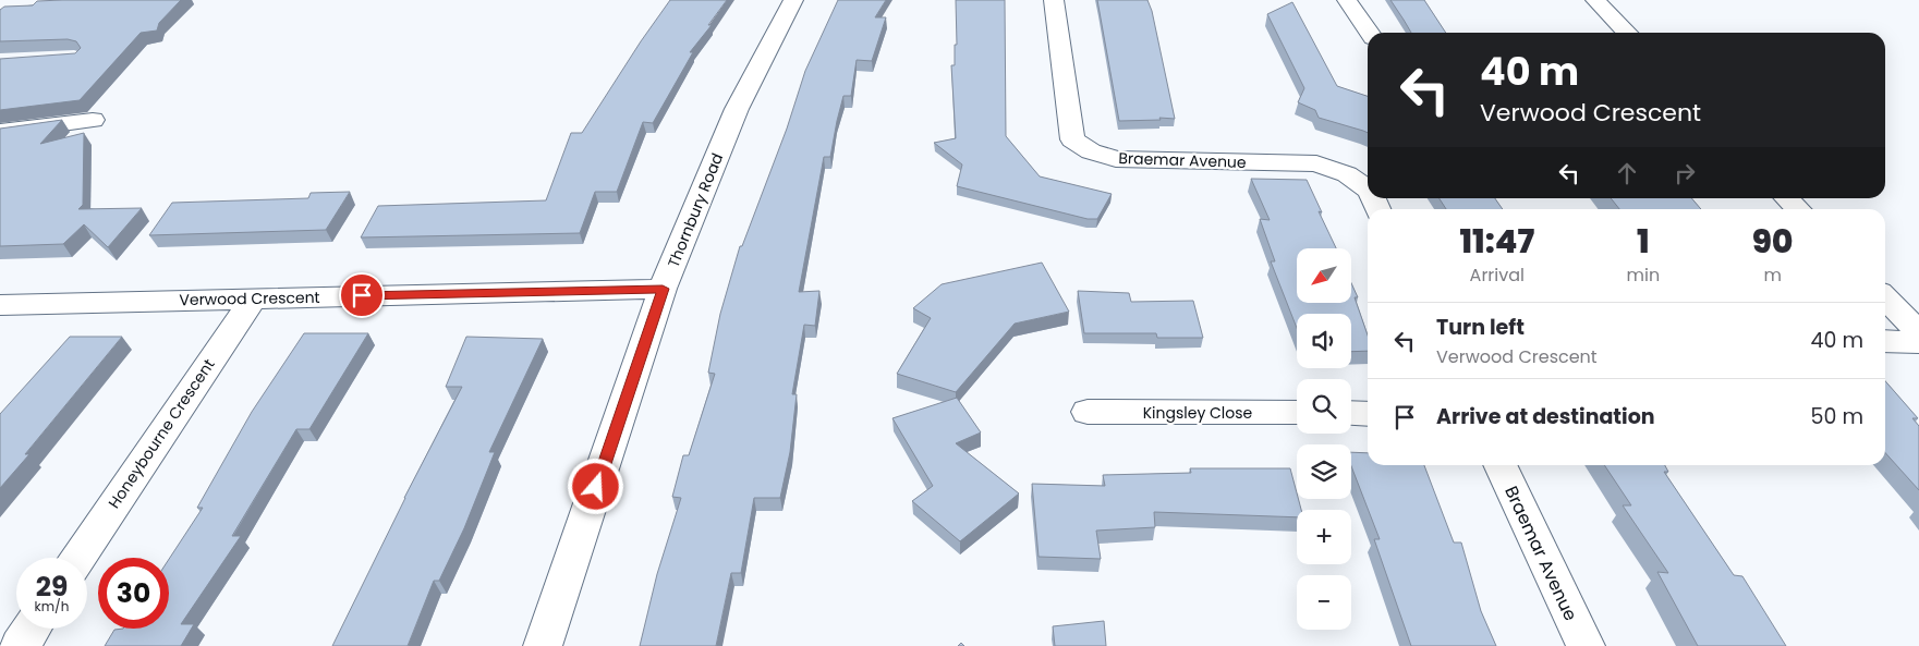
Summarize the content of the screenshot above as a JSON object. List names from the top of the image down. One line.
{"streets":{"street":["Braemar Avenue","Thornbury Road","Verwood Crescent","Kingsley Close","Honeybourne Crescent"]},"crossings":[["Thornbury Road","Verwood Crescent"],["Verwood Crescent","Honeybourne Crescent"]],"north":"bottom left","page":{"turn":["40 m","Verwood Crescent"],"eta":["11:47","Arrival","1","min","90","m"],"map_buttons":["+","−"],"list":[{"name":"Turn left","note":"Verwood Crescent","value":"40 m"},{"name":"Arrive at destination","value":"50 m"}],"speed":"29 km/h","limit":"30"}}
